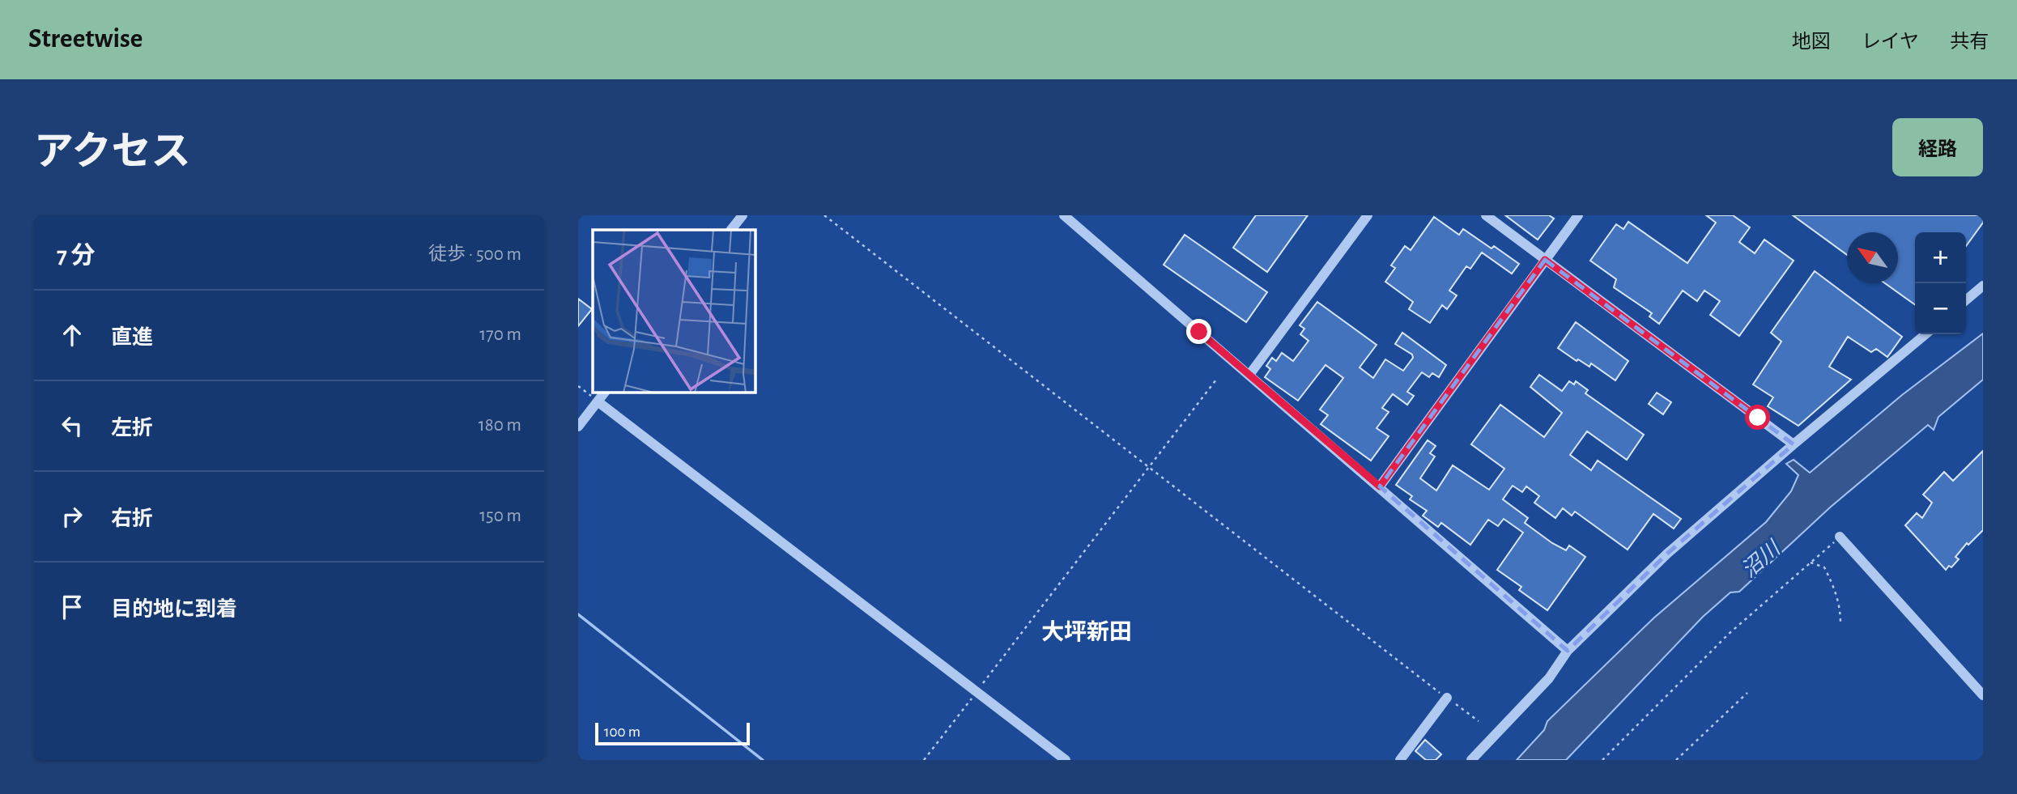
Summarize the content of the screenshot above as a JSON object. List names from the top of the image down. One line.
{"districts":["大坪新田"],"water":["沼川"],"scale_bar":"100 m","north":"top left","page":{"header":"Streetwise","nav":["地図","レイヤ","共有"],"title":"アクセス","buttons":"経路","heading":["7 分","徒歩 · 500 m"],"map_buttons":["+","−"],"list":[["直進","170 m"],["左折","180 m"],["右折","150 m"],"目的地に到着"],"scale":"100 m"}}
